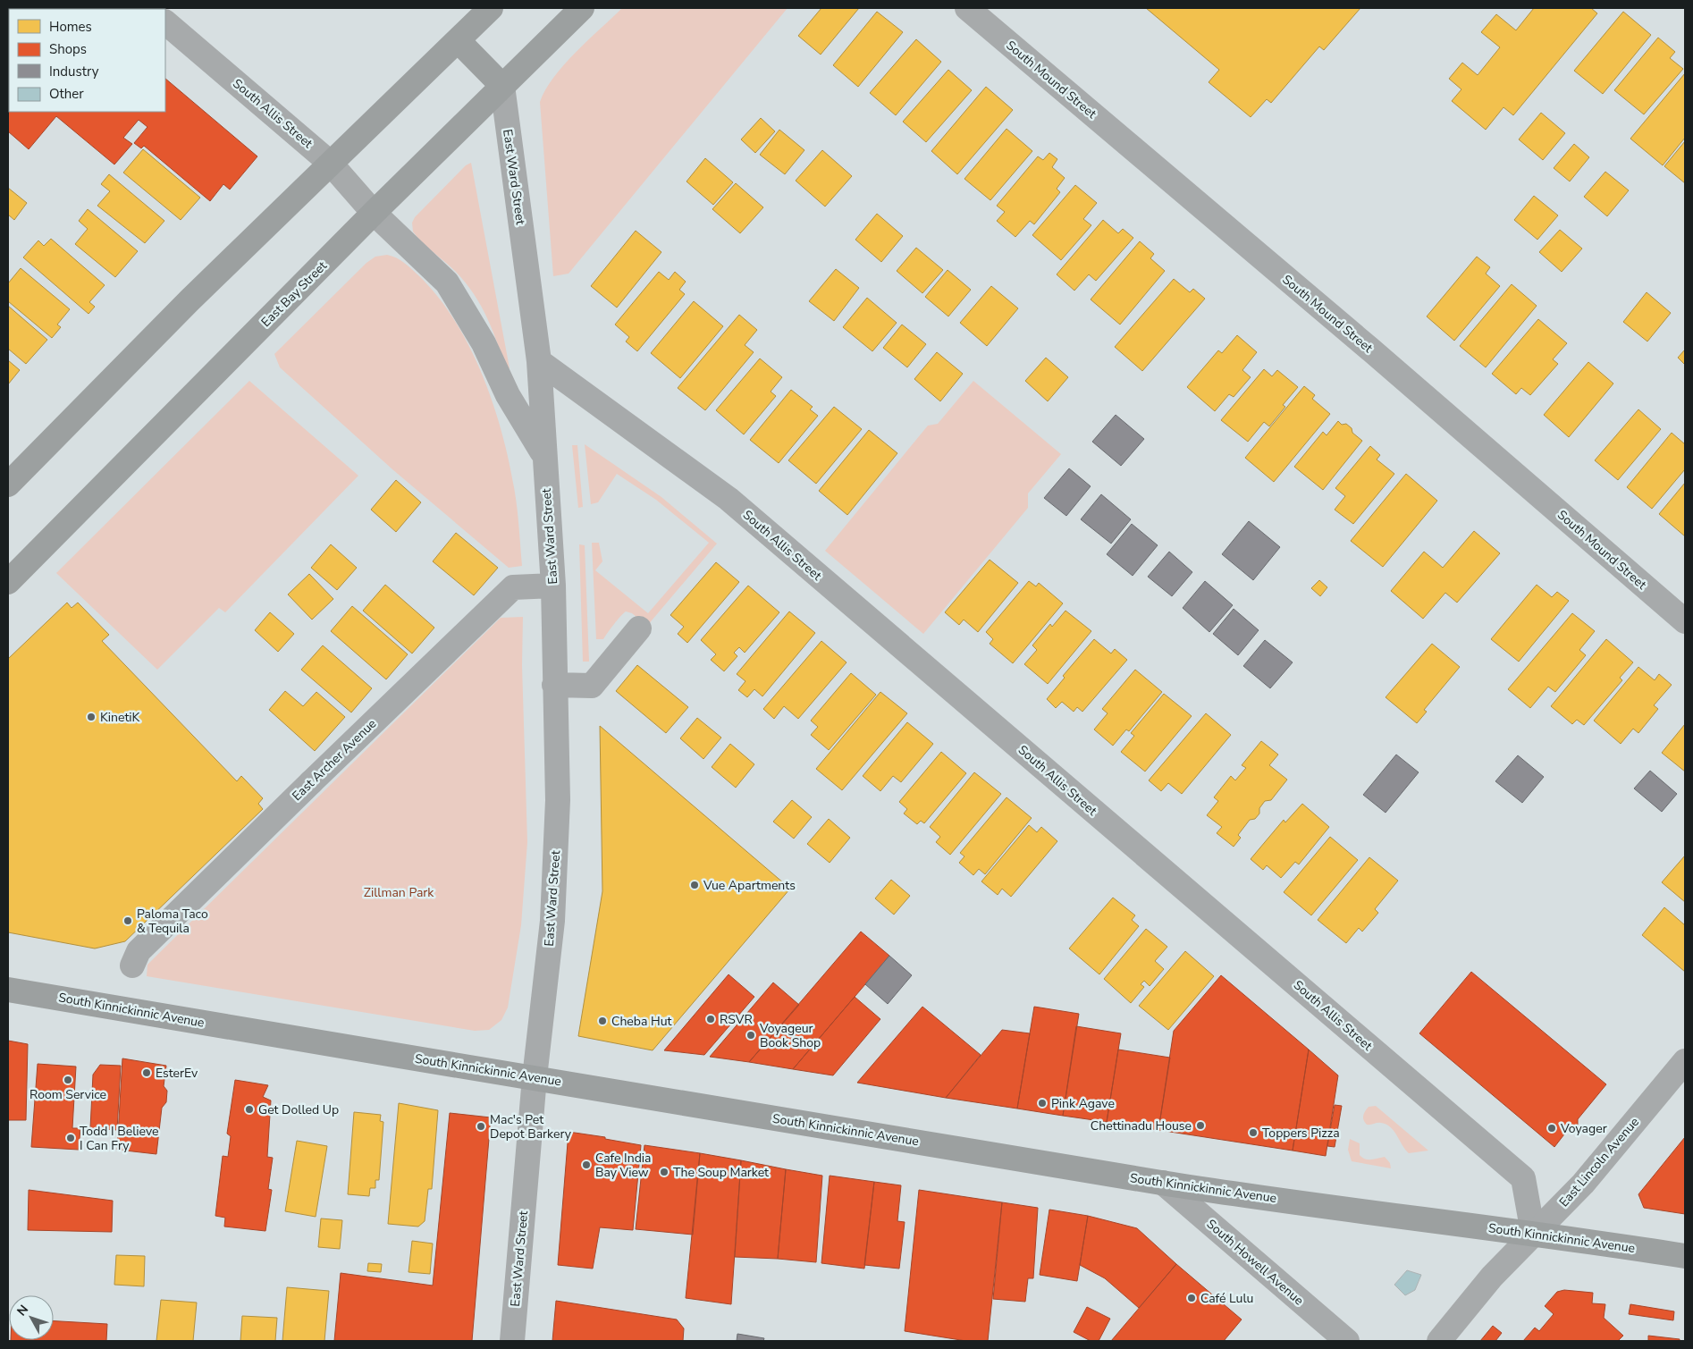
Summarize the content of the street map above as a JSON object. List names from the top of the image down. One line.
{"streets":{"main road":["East Bay Street","South Kinnickinnic Avenue"],"street":["South Mound Street","South Allis Street","East Ward Street","East Archer Avenue","East Lincoln Avenue","South Howell Avenue"]},"crossings":[["South Allis Street","East Ward Street"],["South Allis Street","East Bay Street"],["South Allis Street","South Kinnickinnic Avenue"],["South Allis Street","East Lincoln Avenue"],["East Ward Street","East Bay Street"],["East Ward Street","East Archer Avenue"],["East Ward Street","South Kinnickinnic Avenue"],["South Kinnickinnic Avenue","East Lincoln Avenue"],["South Kinnickinnic Avenue","South Howell Avenue"]],"parks":["Zillman Park"],"places":["KinetiK","Vue Apartments","Paloma Taco & Tequila","RSVR","Cheba Hut","Voyageur Book Shop","EsterEv","Room Service","Pink Agave","Get Dolled Up","Chettinadu House","Mac's Pet Depot Barkery","Voyager","Toppers Pizza","Todd I Believe I Can Fry","Cafe India Bay View","The Soup Market","Café Lulu"],"legend":["Homes","Shops","Industry","Other"],"north":"top left"}
